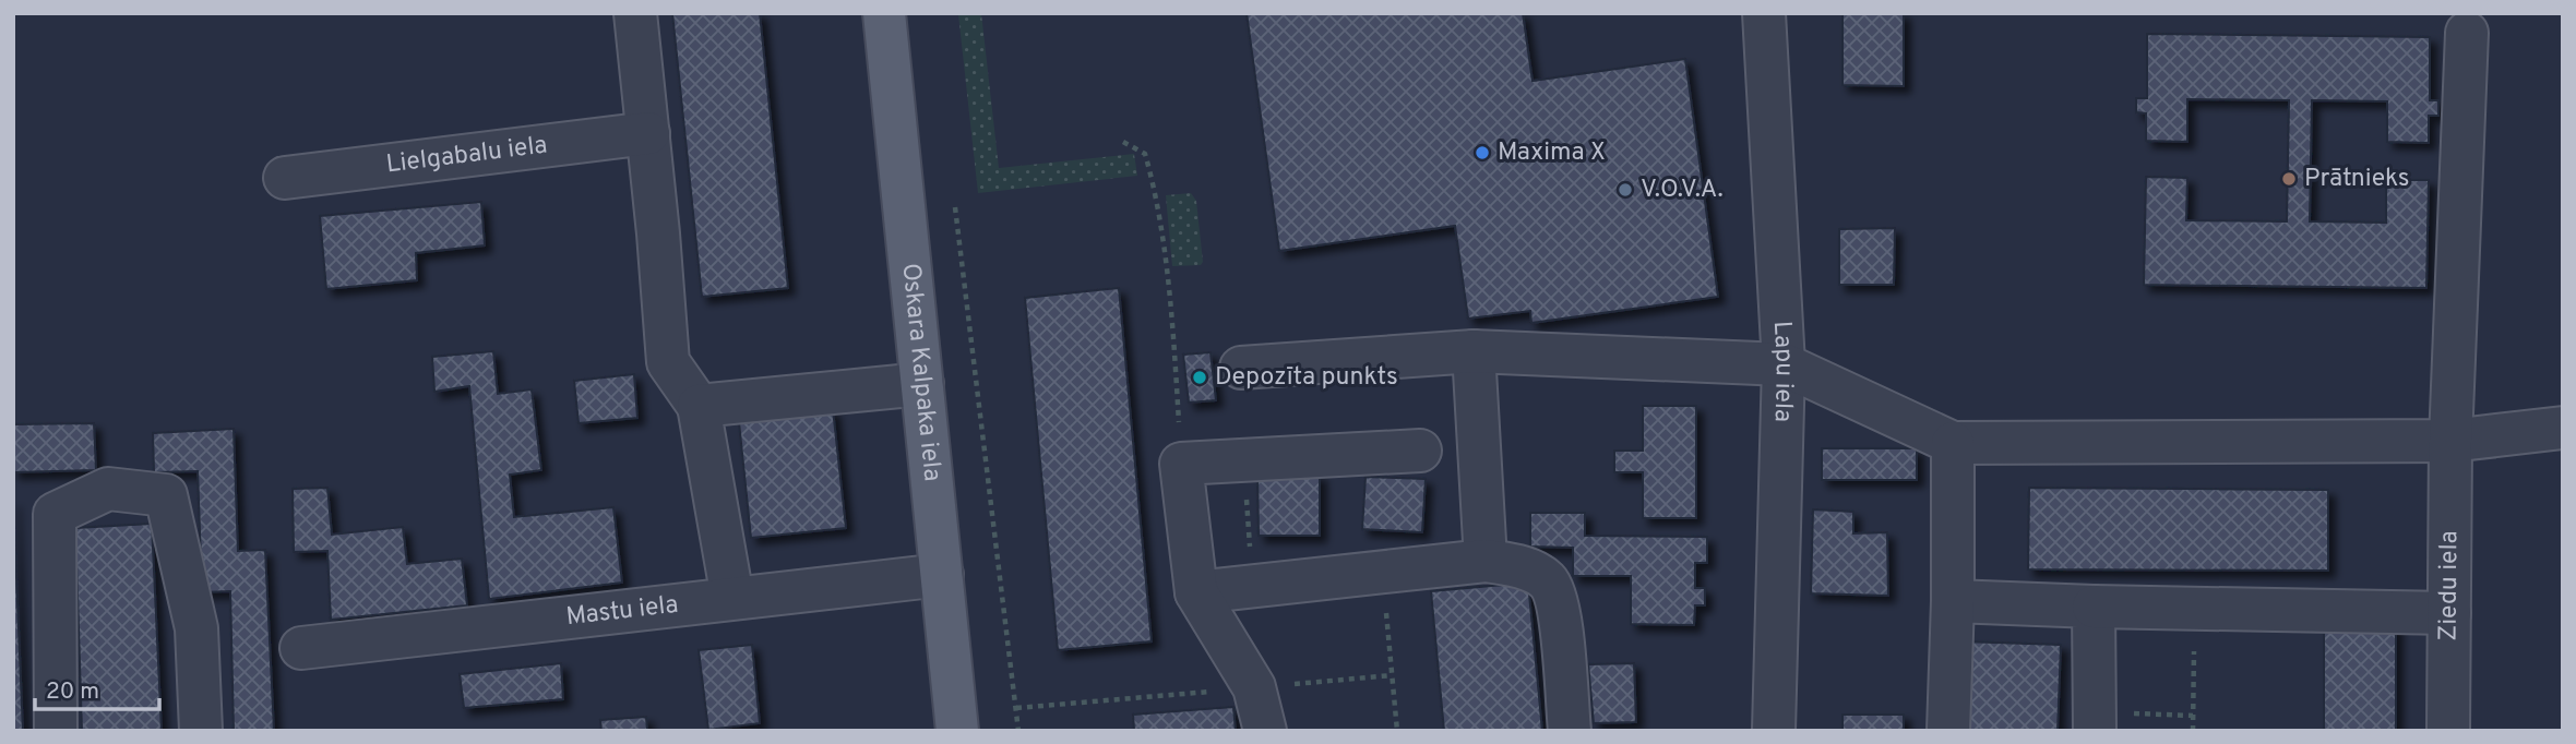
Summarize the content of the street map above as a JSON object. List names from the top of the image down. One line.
{"streets":{"main road":["Oskara Kalpaka iela"],"street":["Lielgabalu iela","Lapu iela","Ziedu iela","Mastu iela"]},"crossings":[["Oskara Kalpaka iela","Mastu iela"]],"places":["Maxima X","Prātnieks","V.O.V.A.","Depozīta punkts"],"scale_bar":"20 m"}
